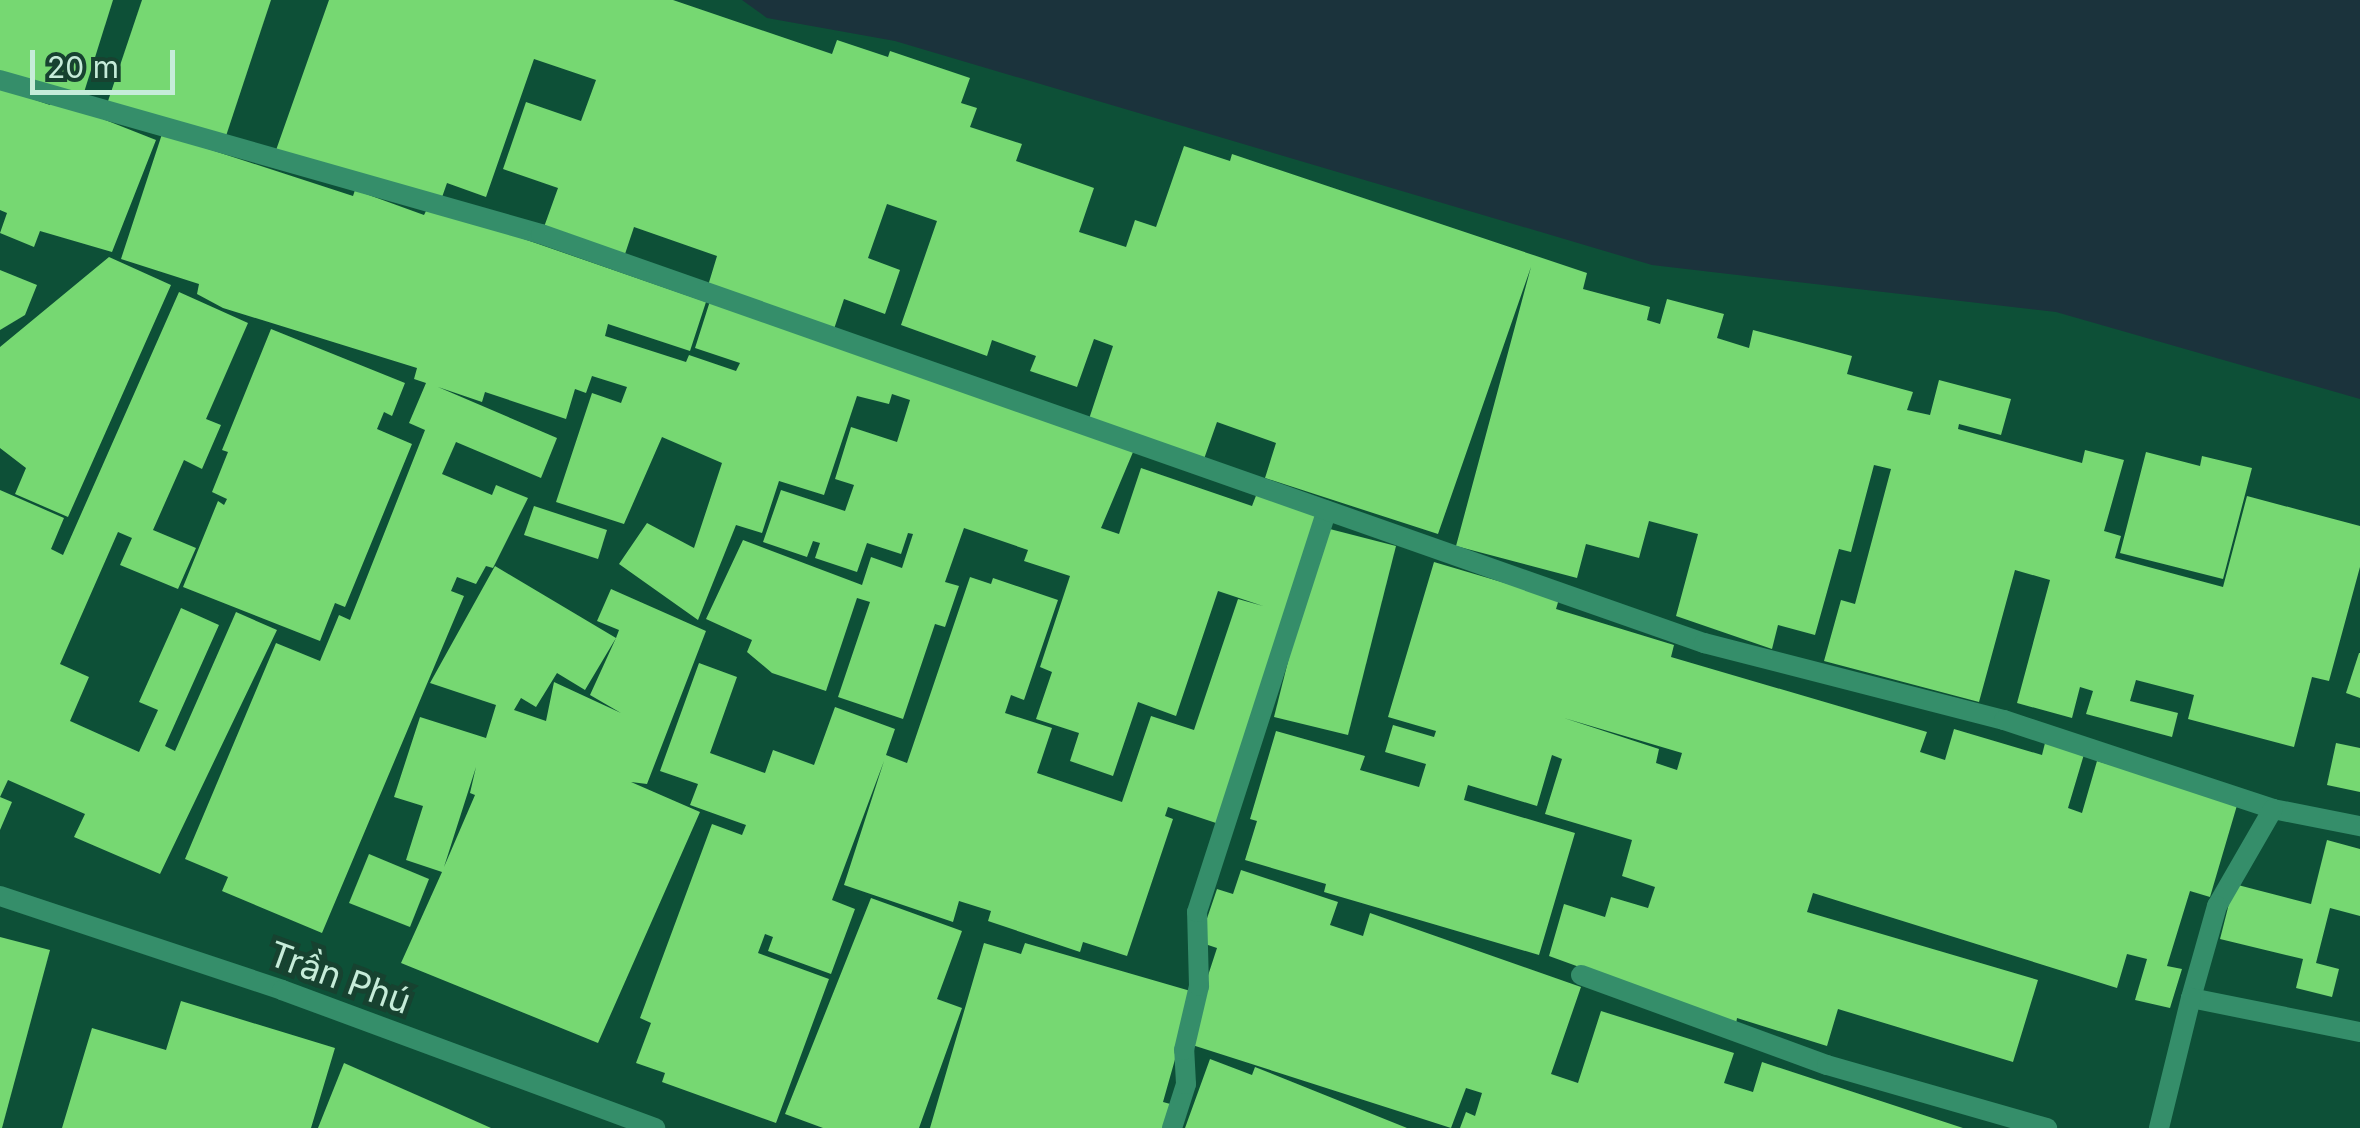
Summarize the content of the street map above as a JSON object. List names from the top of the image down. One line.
{"streets":{"street":["Trần Phú"]},"scale_bar":"20 m"}
